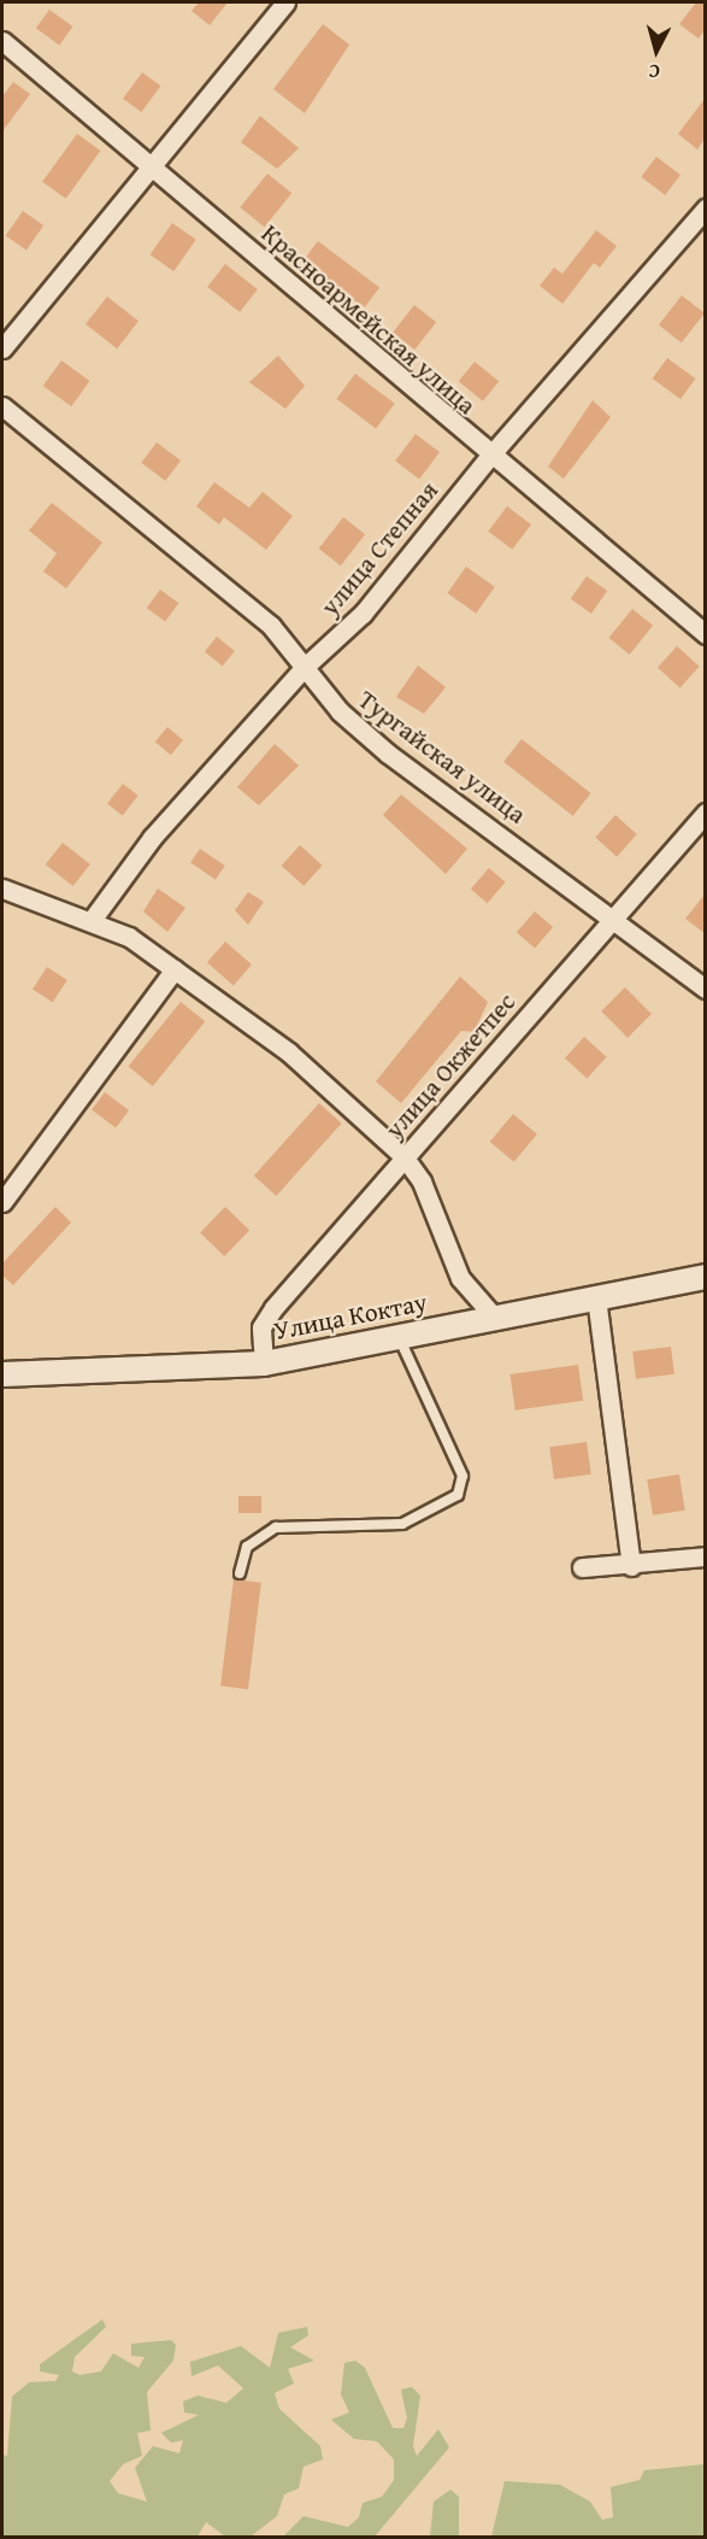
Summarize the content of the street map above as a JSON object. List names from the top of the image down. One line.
{"streets":{"street":["Красноармейская улица","улица Степная","Тургайская улица","улица Окжетпес","Улица Коктау"]},"crossings":[["Красноармейская улица","улица Степная"],["улица Степная","Тургайская улица"],["Тургайская улица","улица Окжетпес"],["улица Окжетпес","Улица Коктау"]],"north":"bottom"}
